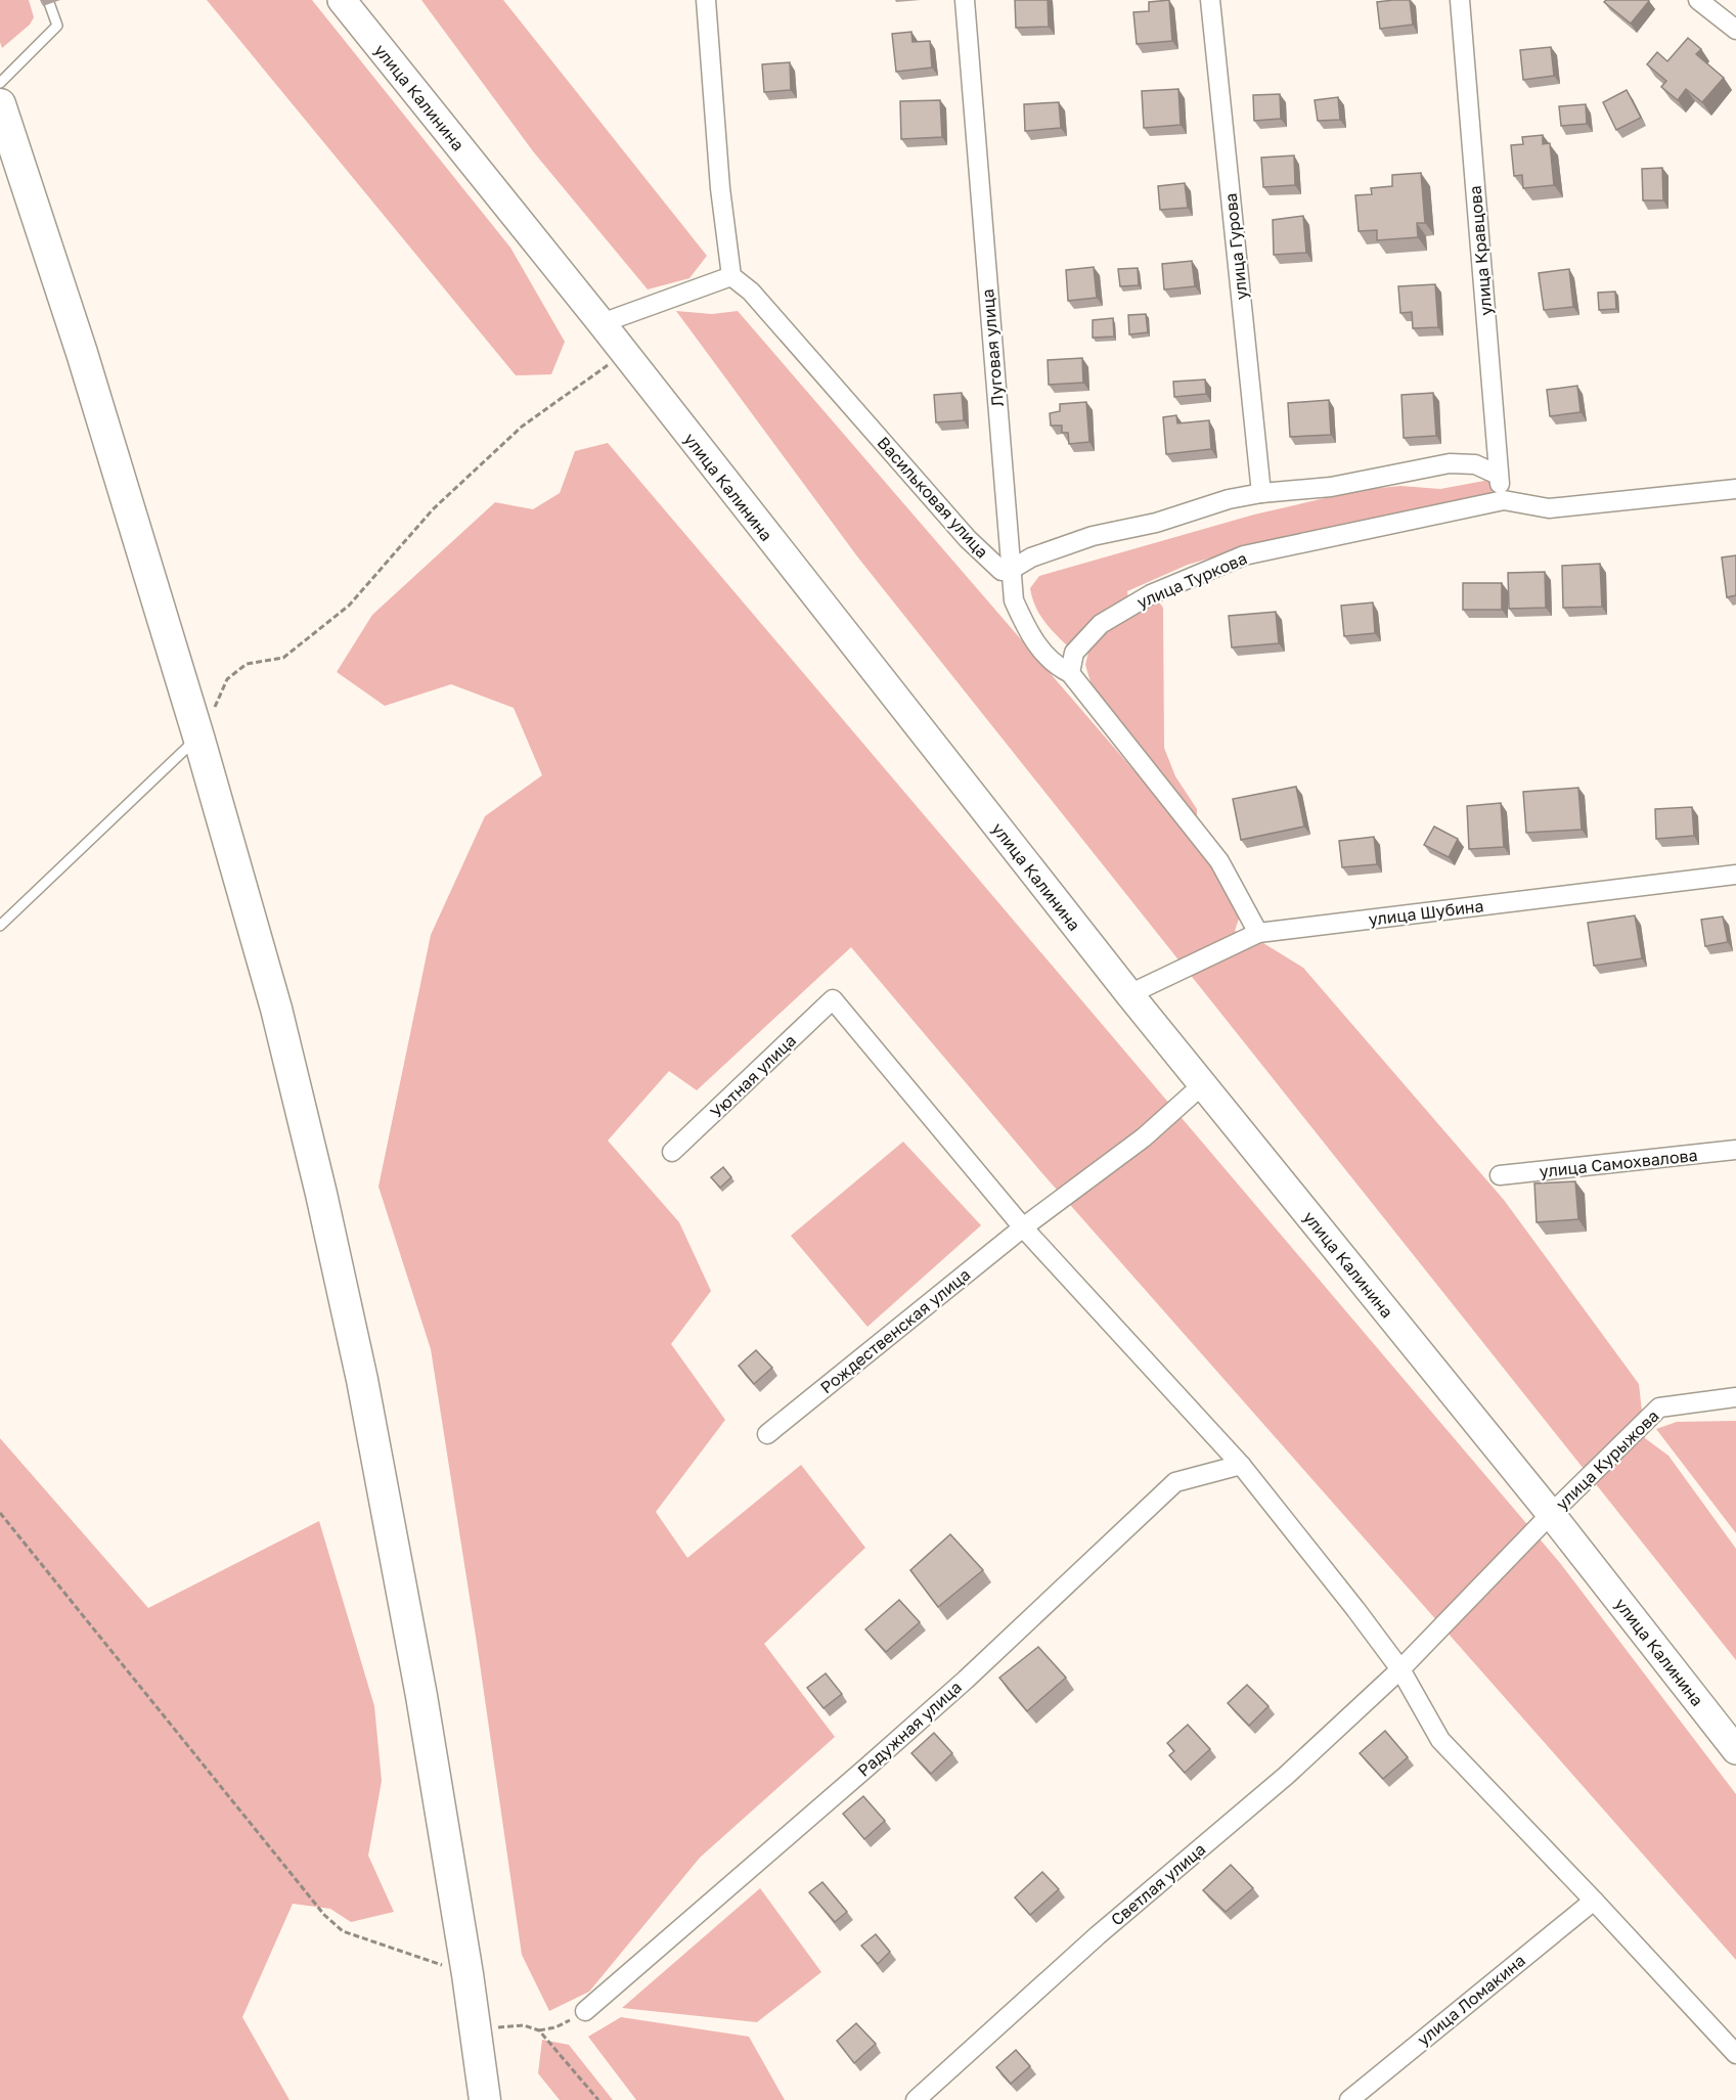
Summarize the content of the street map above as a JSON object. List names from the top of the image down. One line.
{"streets":{"main road":["улица Калинина"],"street":["улица Гурова","улица Кравцова","Луговая улица","Васильковая улица","улица Туркова","улица Шубина","Уютная улица","улица Самохвалова","Рождественская улица","улица Курыжова","Радужная улица","Светлая улица","улица Ломакина"]},"crossings":[["улица Калинина","улица Шубина"],["улица Калинина","Рождественская улица"],["улица Калинина","улица Курыжова"],["улица Кравцова","улица Туркова"],["Луговая улица","Васильковая улица"],["Луговая улица","улица Туркова"],["Уютная улица","Рождественская улица"],["улица Курыжова","Светлая улица"]]}
